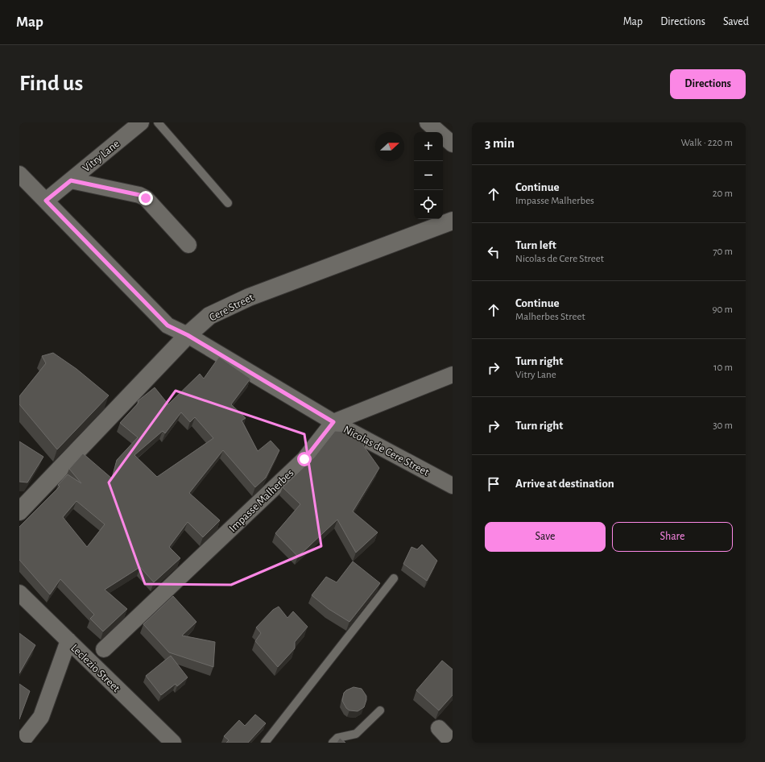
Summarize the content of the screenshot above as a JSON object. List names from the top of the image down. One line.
{"streets":{"street":["Vitry Lane","Cere Street","Nicolas de Cere Street","Impasse Malherbes","Leclezio Street"]},"crossings":[["Vitry Lane","Nicolas de Cere Street"],["Cere Street","Nicolas de Cere Street"],["Nicolas de Cere Street","Impasse Malherbes"]],"north":"right","page":{"header":"Map","nav":["Map","Directions","Saved"],"buttons":["Directions",["Save","Share"]],"title":"Find us","heading":["3 min","Walk · 220 m"],"map_buttons":["+","−"],"list":[["Continue","Impasse Malherbes","20 m"],["Turn left","Nicolas de Cere Street","70 m"],["Continue","Malherbes Street","90 m"],["Turn right","Vitry Lane","10 m"],["Turn right","30 m"],"Arrive at destination"]}}
